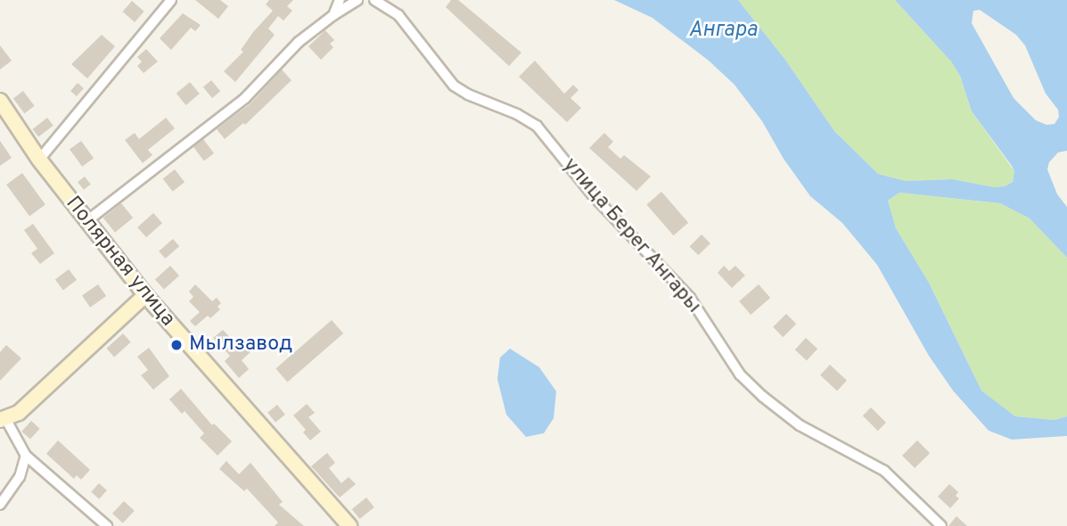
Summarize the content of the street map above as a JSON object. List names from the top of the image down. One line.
{"streets":{"main road":["Полярная улица"],"street":["улица Берег Ангары"]},"water":["Ангара"],"places":["Мылзавод"]}
